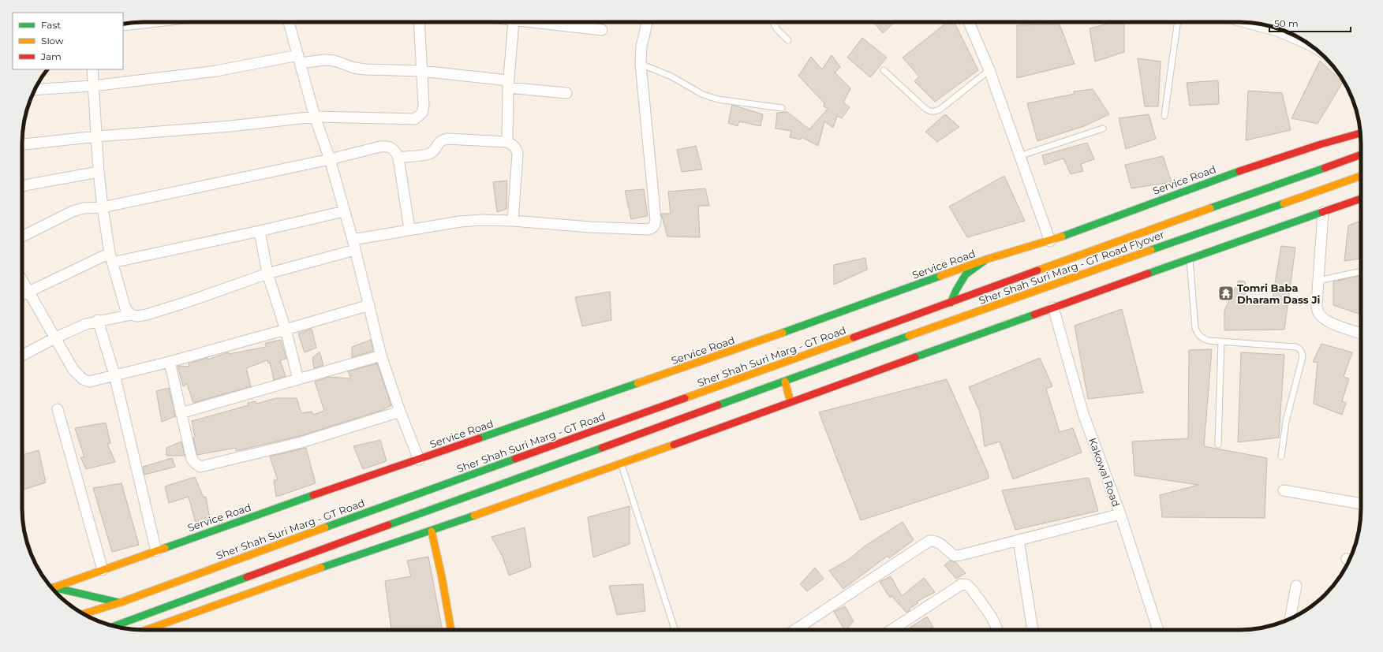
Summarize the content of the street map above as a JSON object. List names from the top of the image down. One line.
{"streets":{"main road":["Service Road","Sher Shah Suri Marg - GT Road Flyover","Sher Shah Suri Marg - GT Road"],"street":["Kakowal Road"]},"crossings":[["Sher Shah Suri Marg - GT Road Flyover","Sher Shah Suri Marg - GT Road"]],"places":{"temple":["Tomri Baba Dharam Dass Ji"]},"legend":["Fast","Slow","Jam"],"scale_bar":"50 m"}
